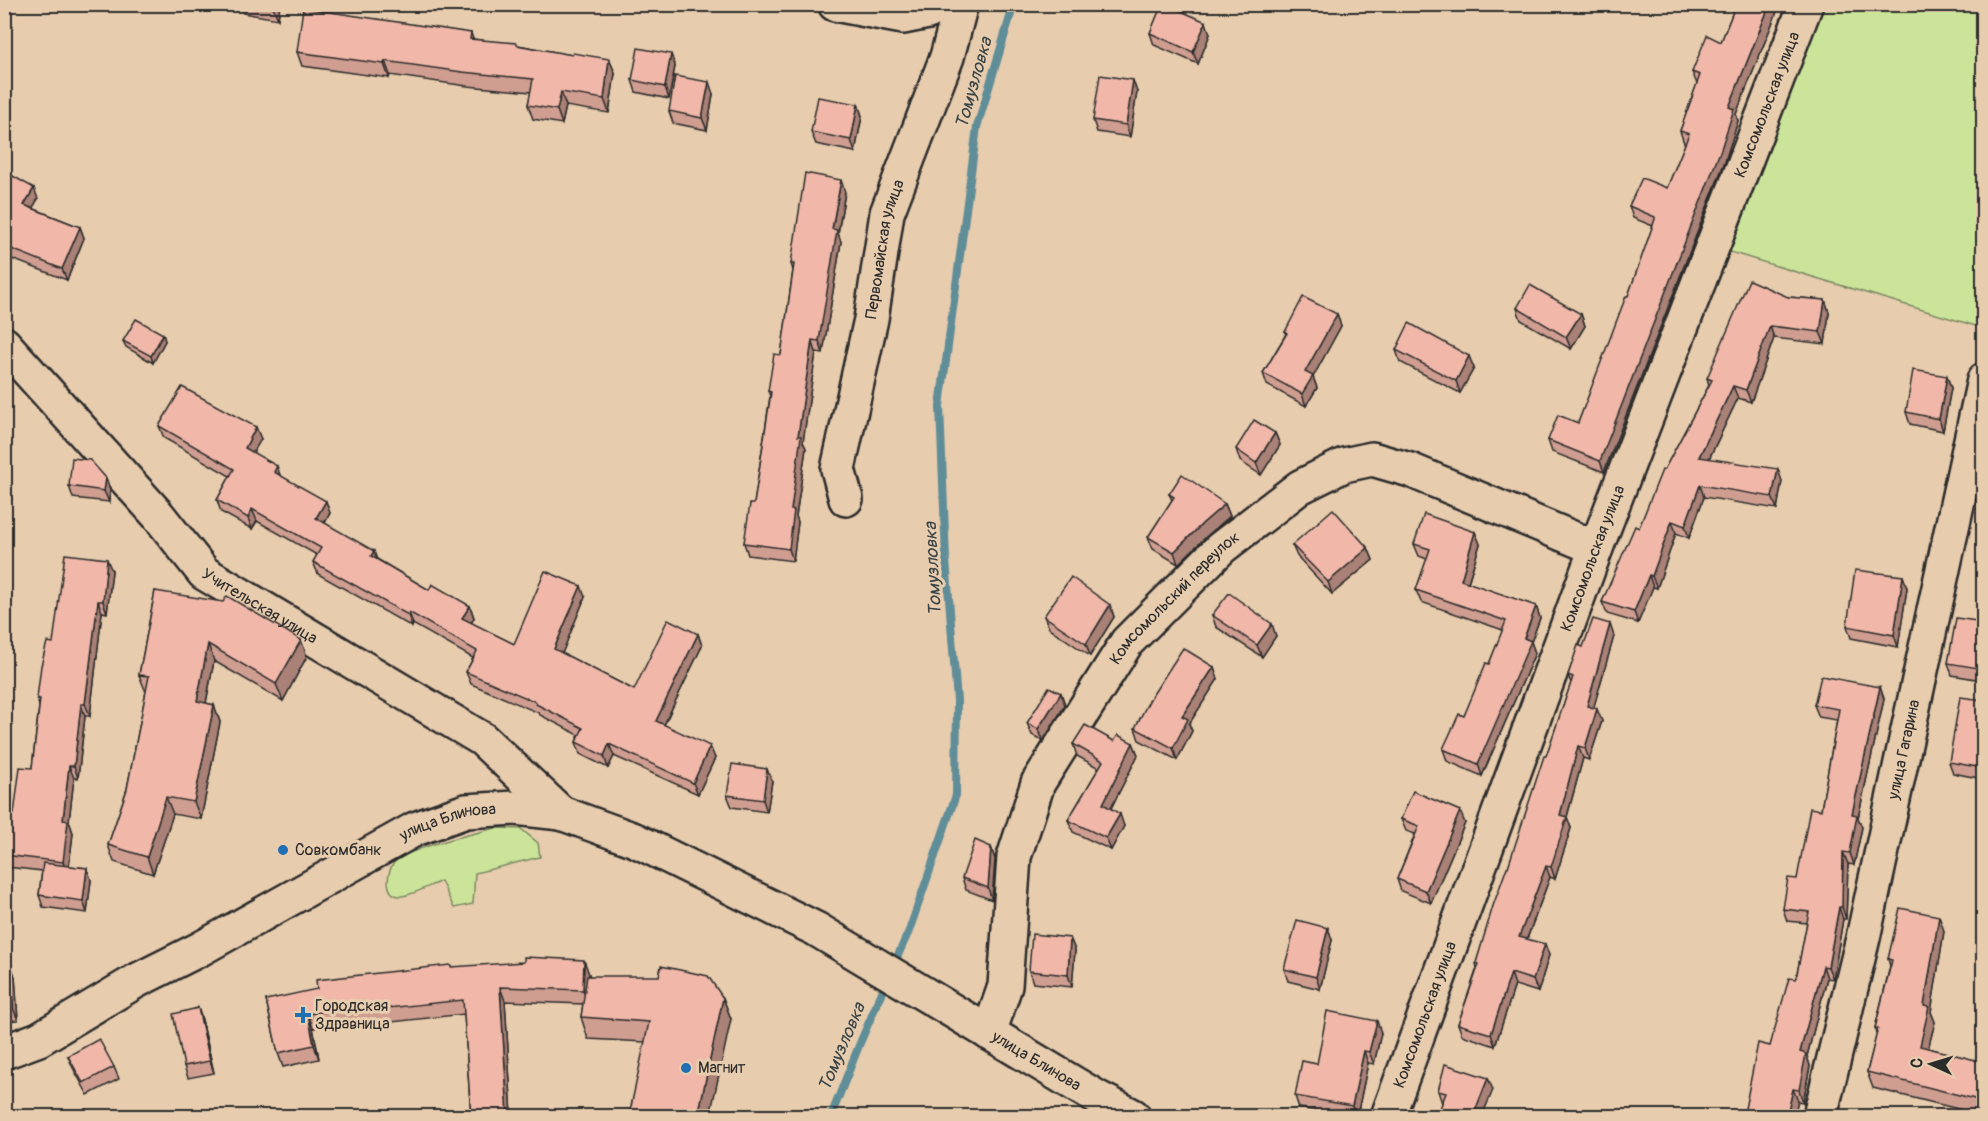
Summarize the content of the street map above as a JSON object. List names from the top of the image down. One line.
{"streets":{"street":["Комсомольская улица","Первомайская улица","Комсомольский переулок","Учительская улица","улица Гагарина","улица Блинова"]},"crossings":[["Комсомольская улица","Комсомольский переулок"],["Комсомольский переулок","улица Блинова"],["Учительская улица","улица Блинова"]],"water":["Томузловка"],"places":{"other":["Совкомбанк","Магнит"],"health":["Городская Здравница"]},"north":"left"}
